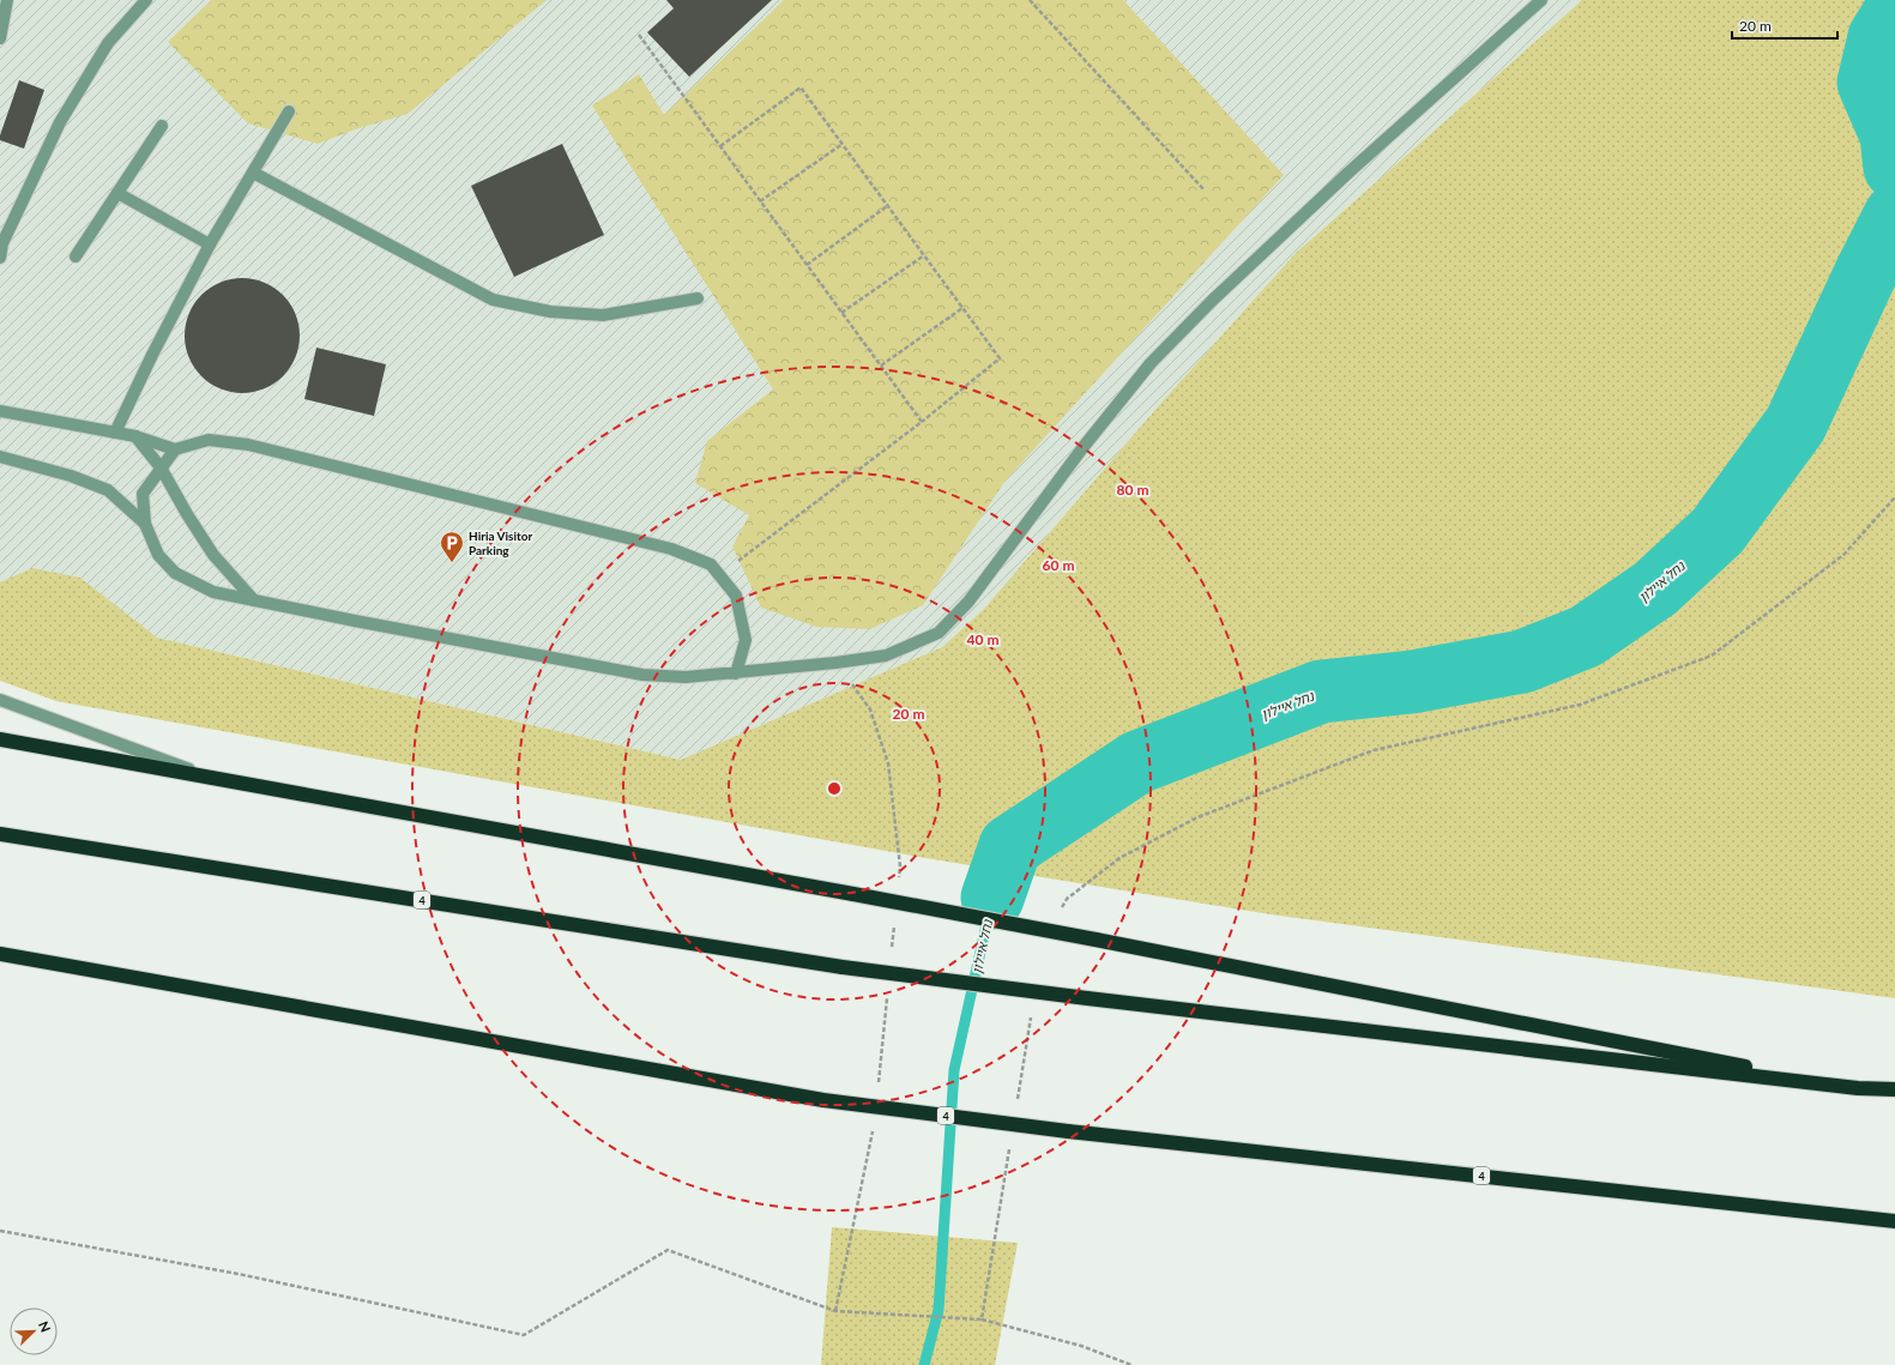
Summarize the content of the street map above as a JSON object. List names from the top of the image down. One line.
{"streets":{"highway":["4"]},"water":["נחל איילון"],"places":{"parking":["Hiria Visitor Parking"]},"scale_bar":"20 m","north":"top right","rings":["80 m","60 m","40 m","20 m"]}
